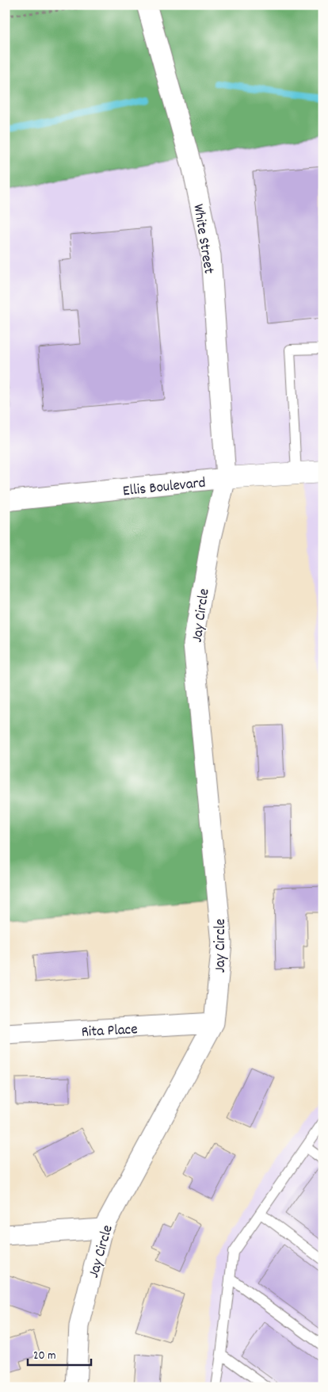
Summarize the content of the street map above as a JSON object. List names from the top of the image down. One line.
{"streets":{"street":["White Street","Ellis Boulevard","Jay Circle","Rita Place"]},"crossings":[["White Street","Ellis Boulevard"],["White Street","Jay Circle"],["Ellis Boulevard","Jay Circle"],["Jay Circle","Rita Place"]],"scale_bar":"20 m"}
